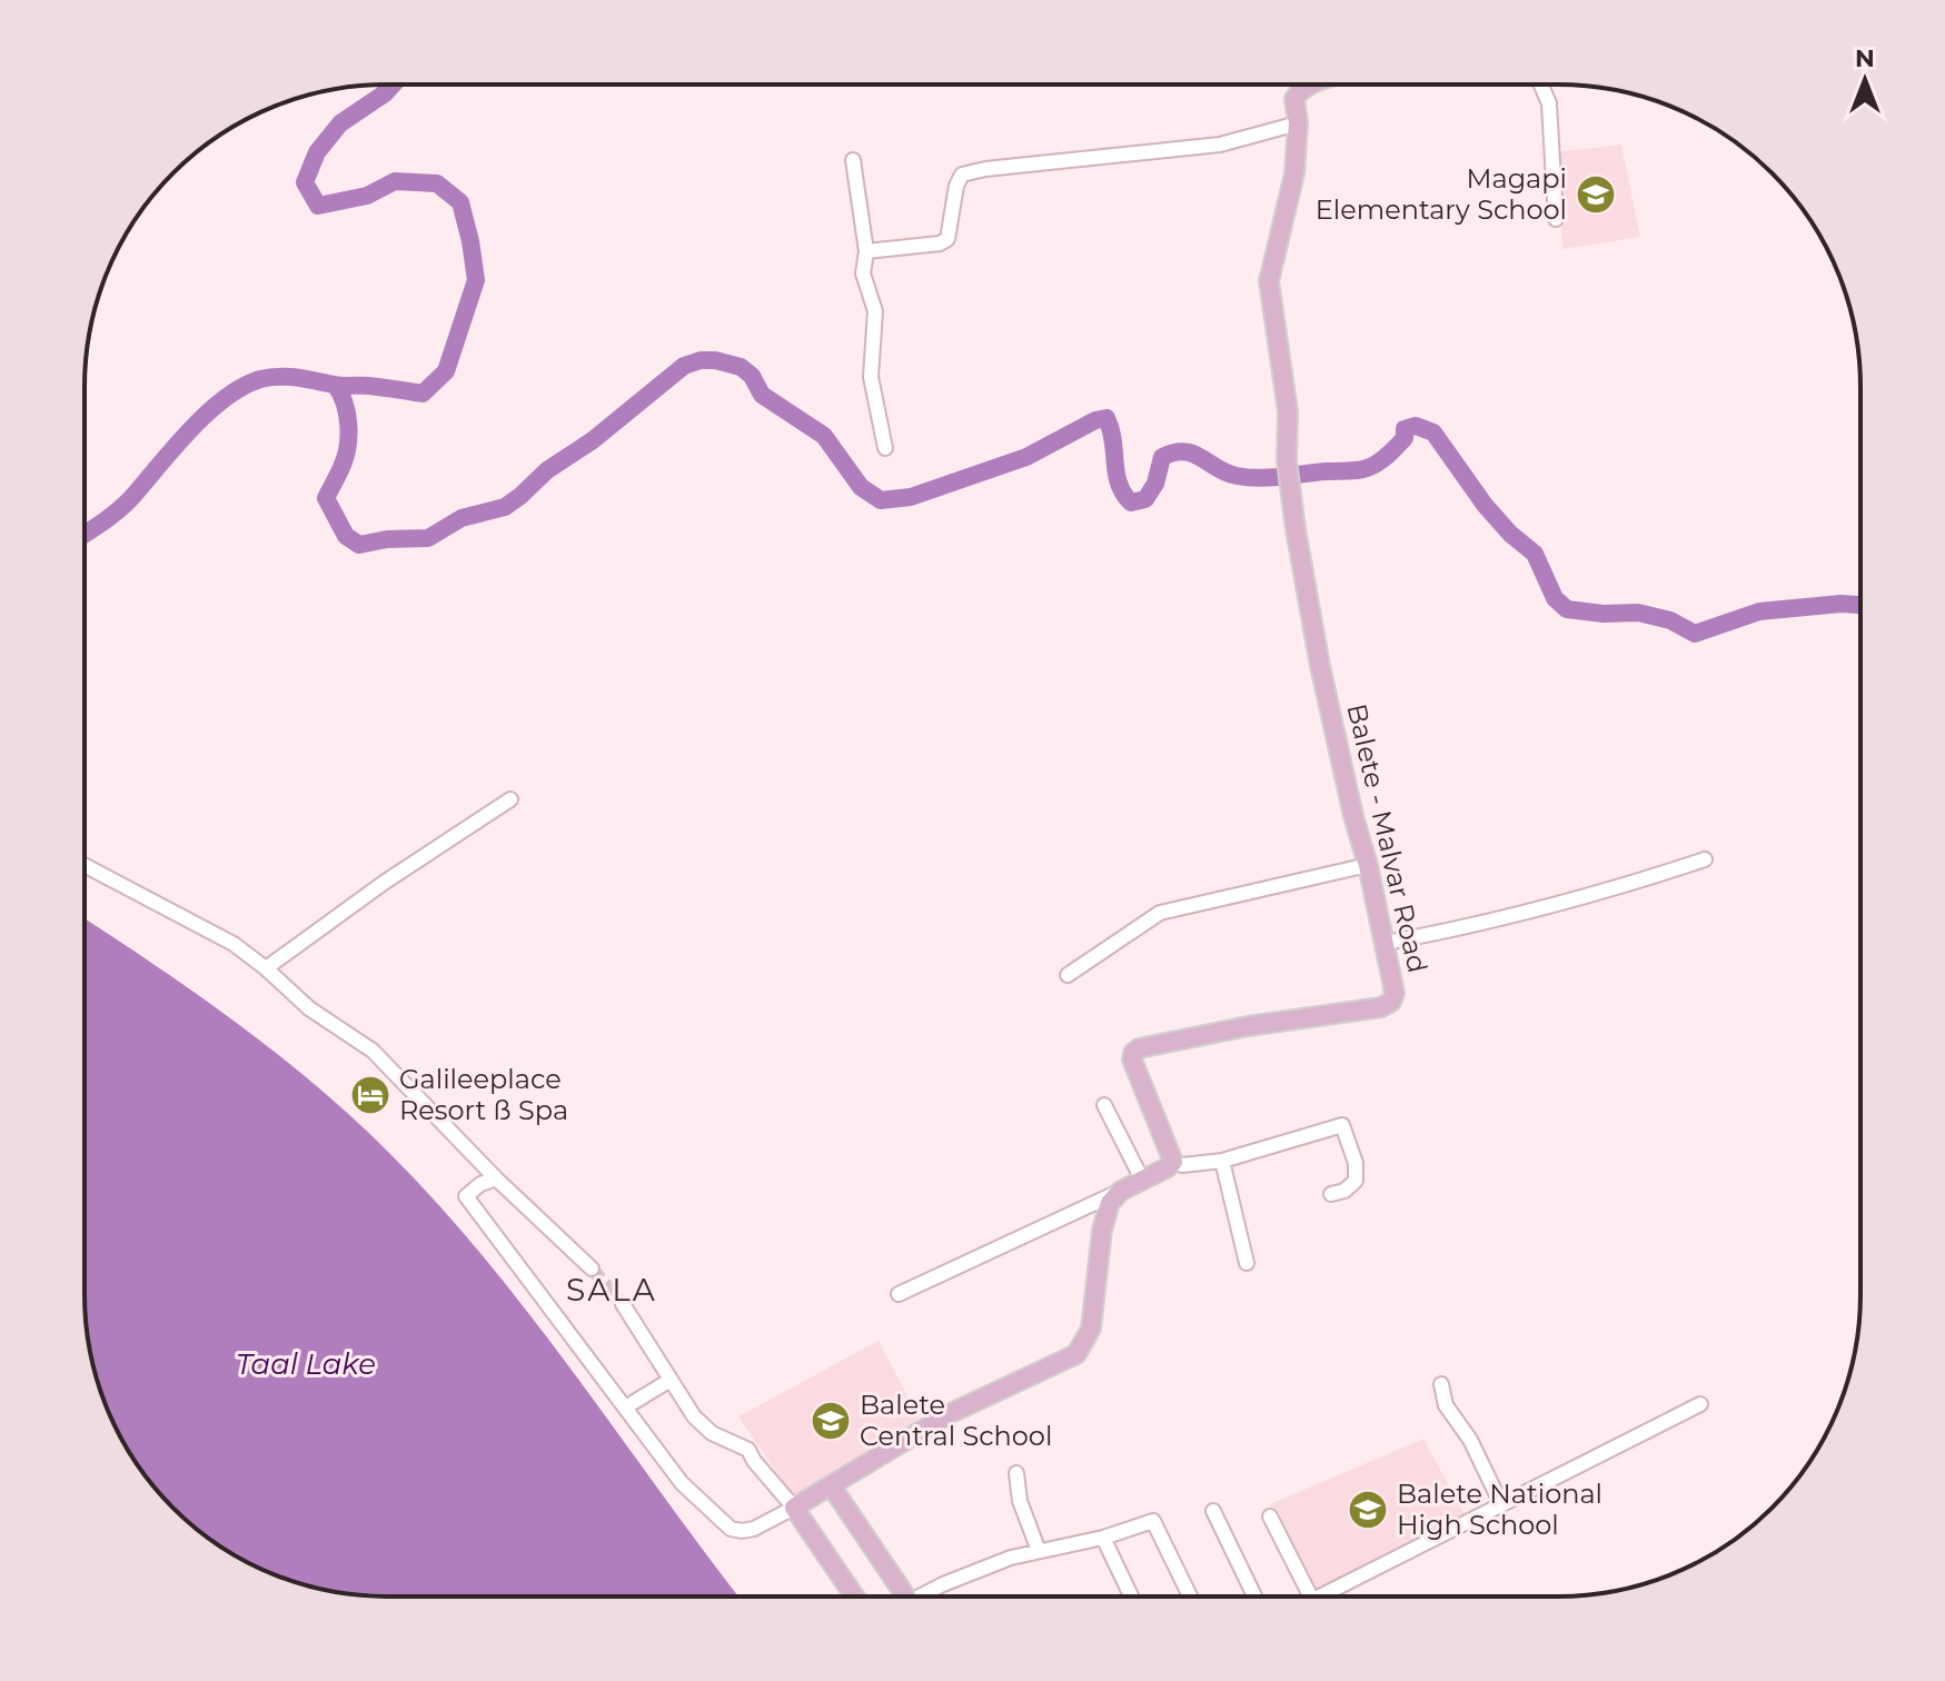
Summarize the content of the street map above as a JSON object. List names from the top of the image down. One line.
{"streets":{"main road":["Balete - Malvar Road"]},"districts":["SALA"],"water":["Taal Lake"],"places":{"school or university":["Magapi Elementary School","Balete Central School","Balete National High School"],"hotel":["Galileeplace Resort ß Spa"]},"north":"top"}
